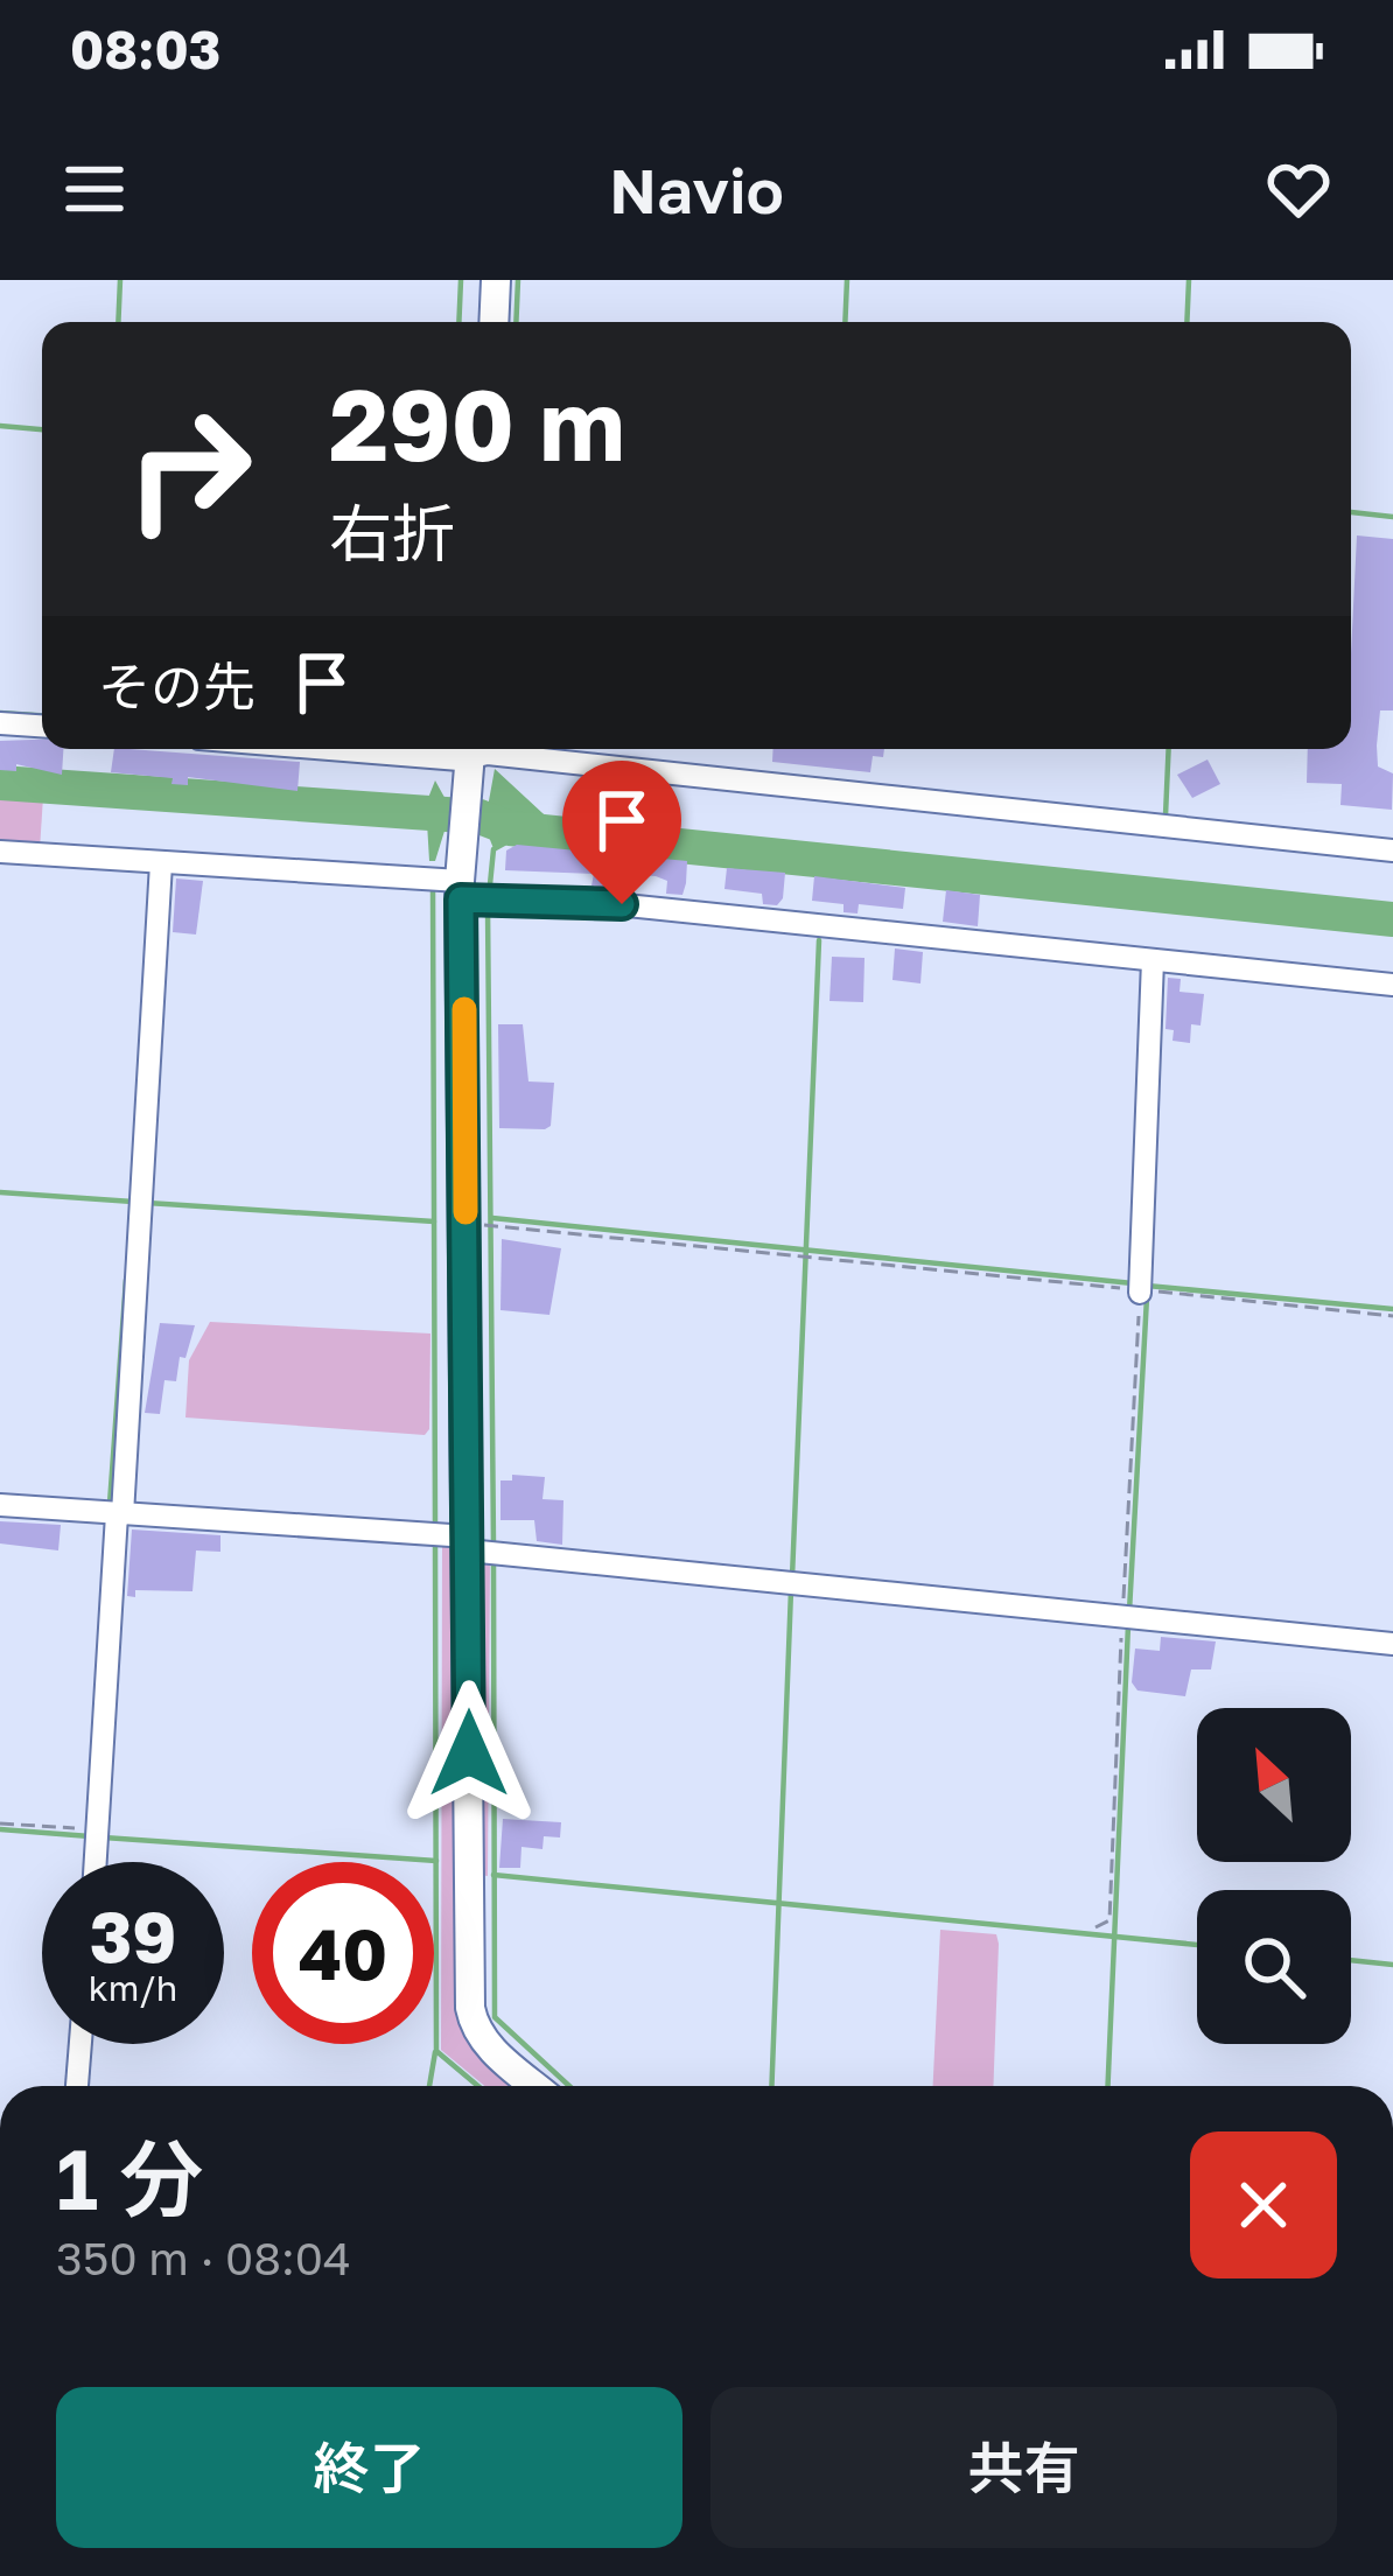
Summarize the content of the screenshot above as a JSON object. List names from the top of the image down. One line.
{"north":"top left","page":{"status":"08:03","header":"Navio","turn":["290 m","右折"],"then":"その先","speed":"39 km/h","limit":"40","heading":["1 分","350 m · 08:04"],"buttons":["終了","共有"]}}
